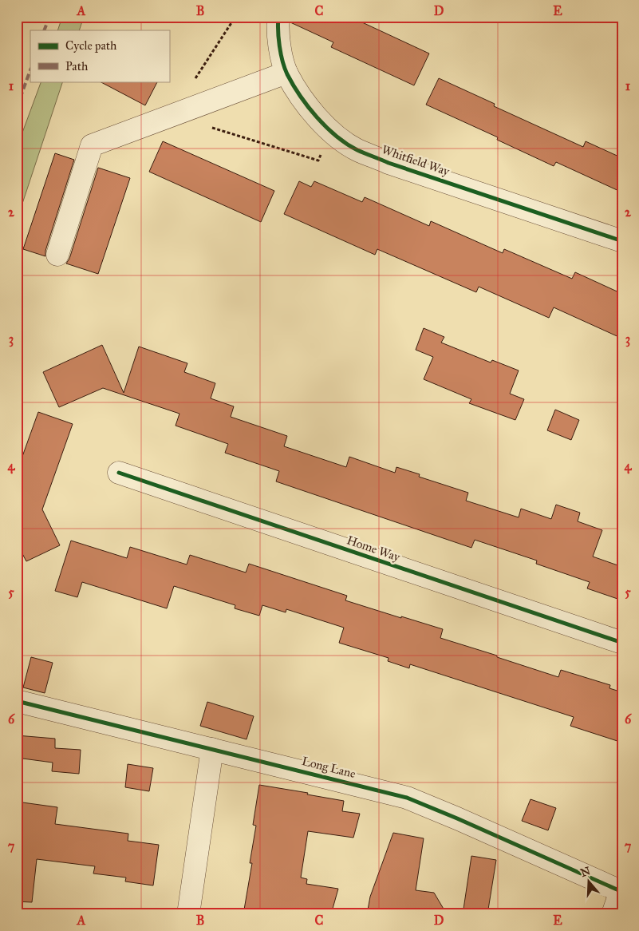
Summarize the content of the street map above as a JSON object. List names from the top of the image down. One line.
{"streets":{"street":["Whitfield Way","Home Way","Long Lane"]},"legend":["Cycle path","Path"],"north":"top","grid":{"columns":["A","B","C","D","E"],"rows":["1","2","3","4","5","6","7"]}}
